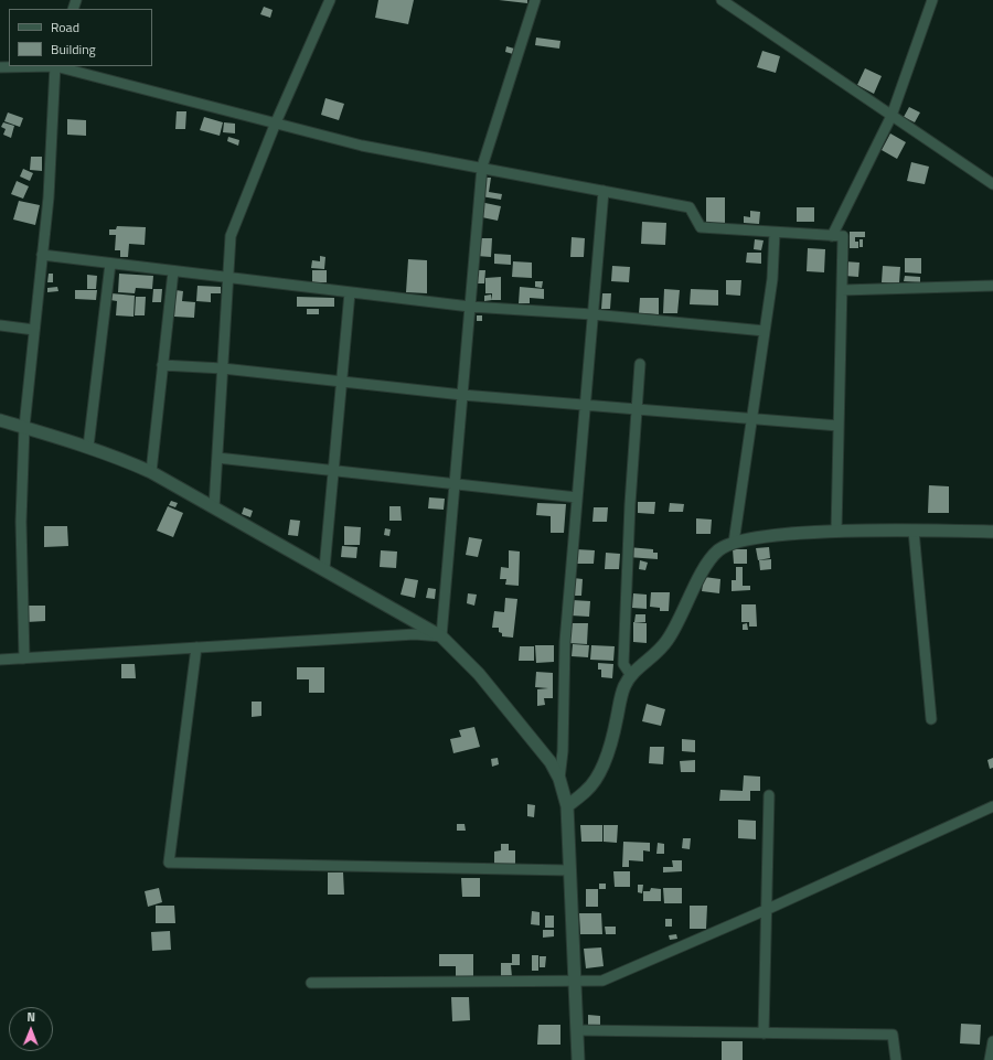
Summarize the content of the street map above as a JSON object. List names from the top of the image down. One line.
{"legend":["Road","Building"],"north":"top"}
